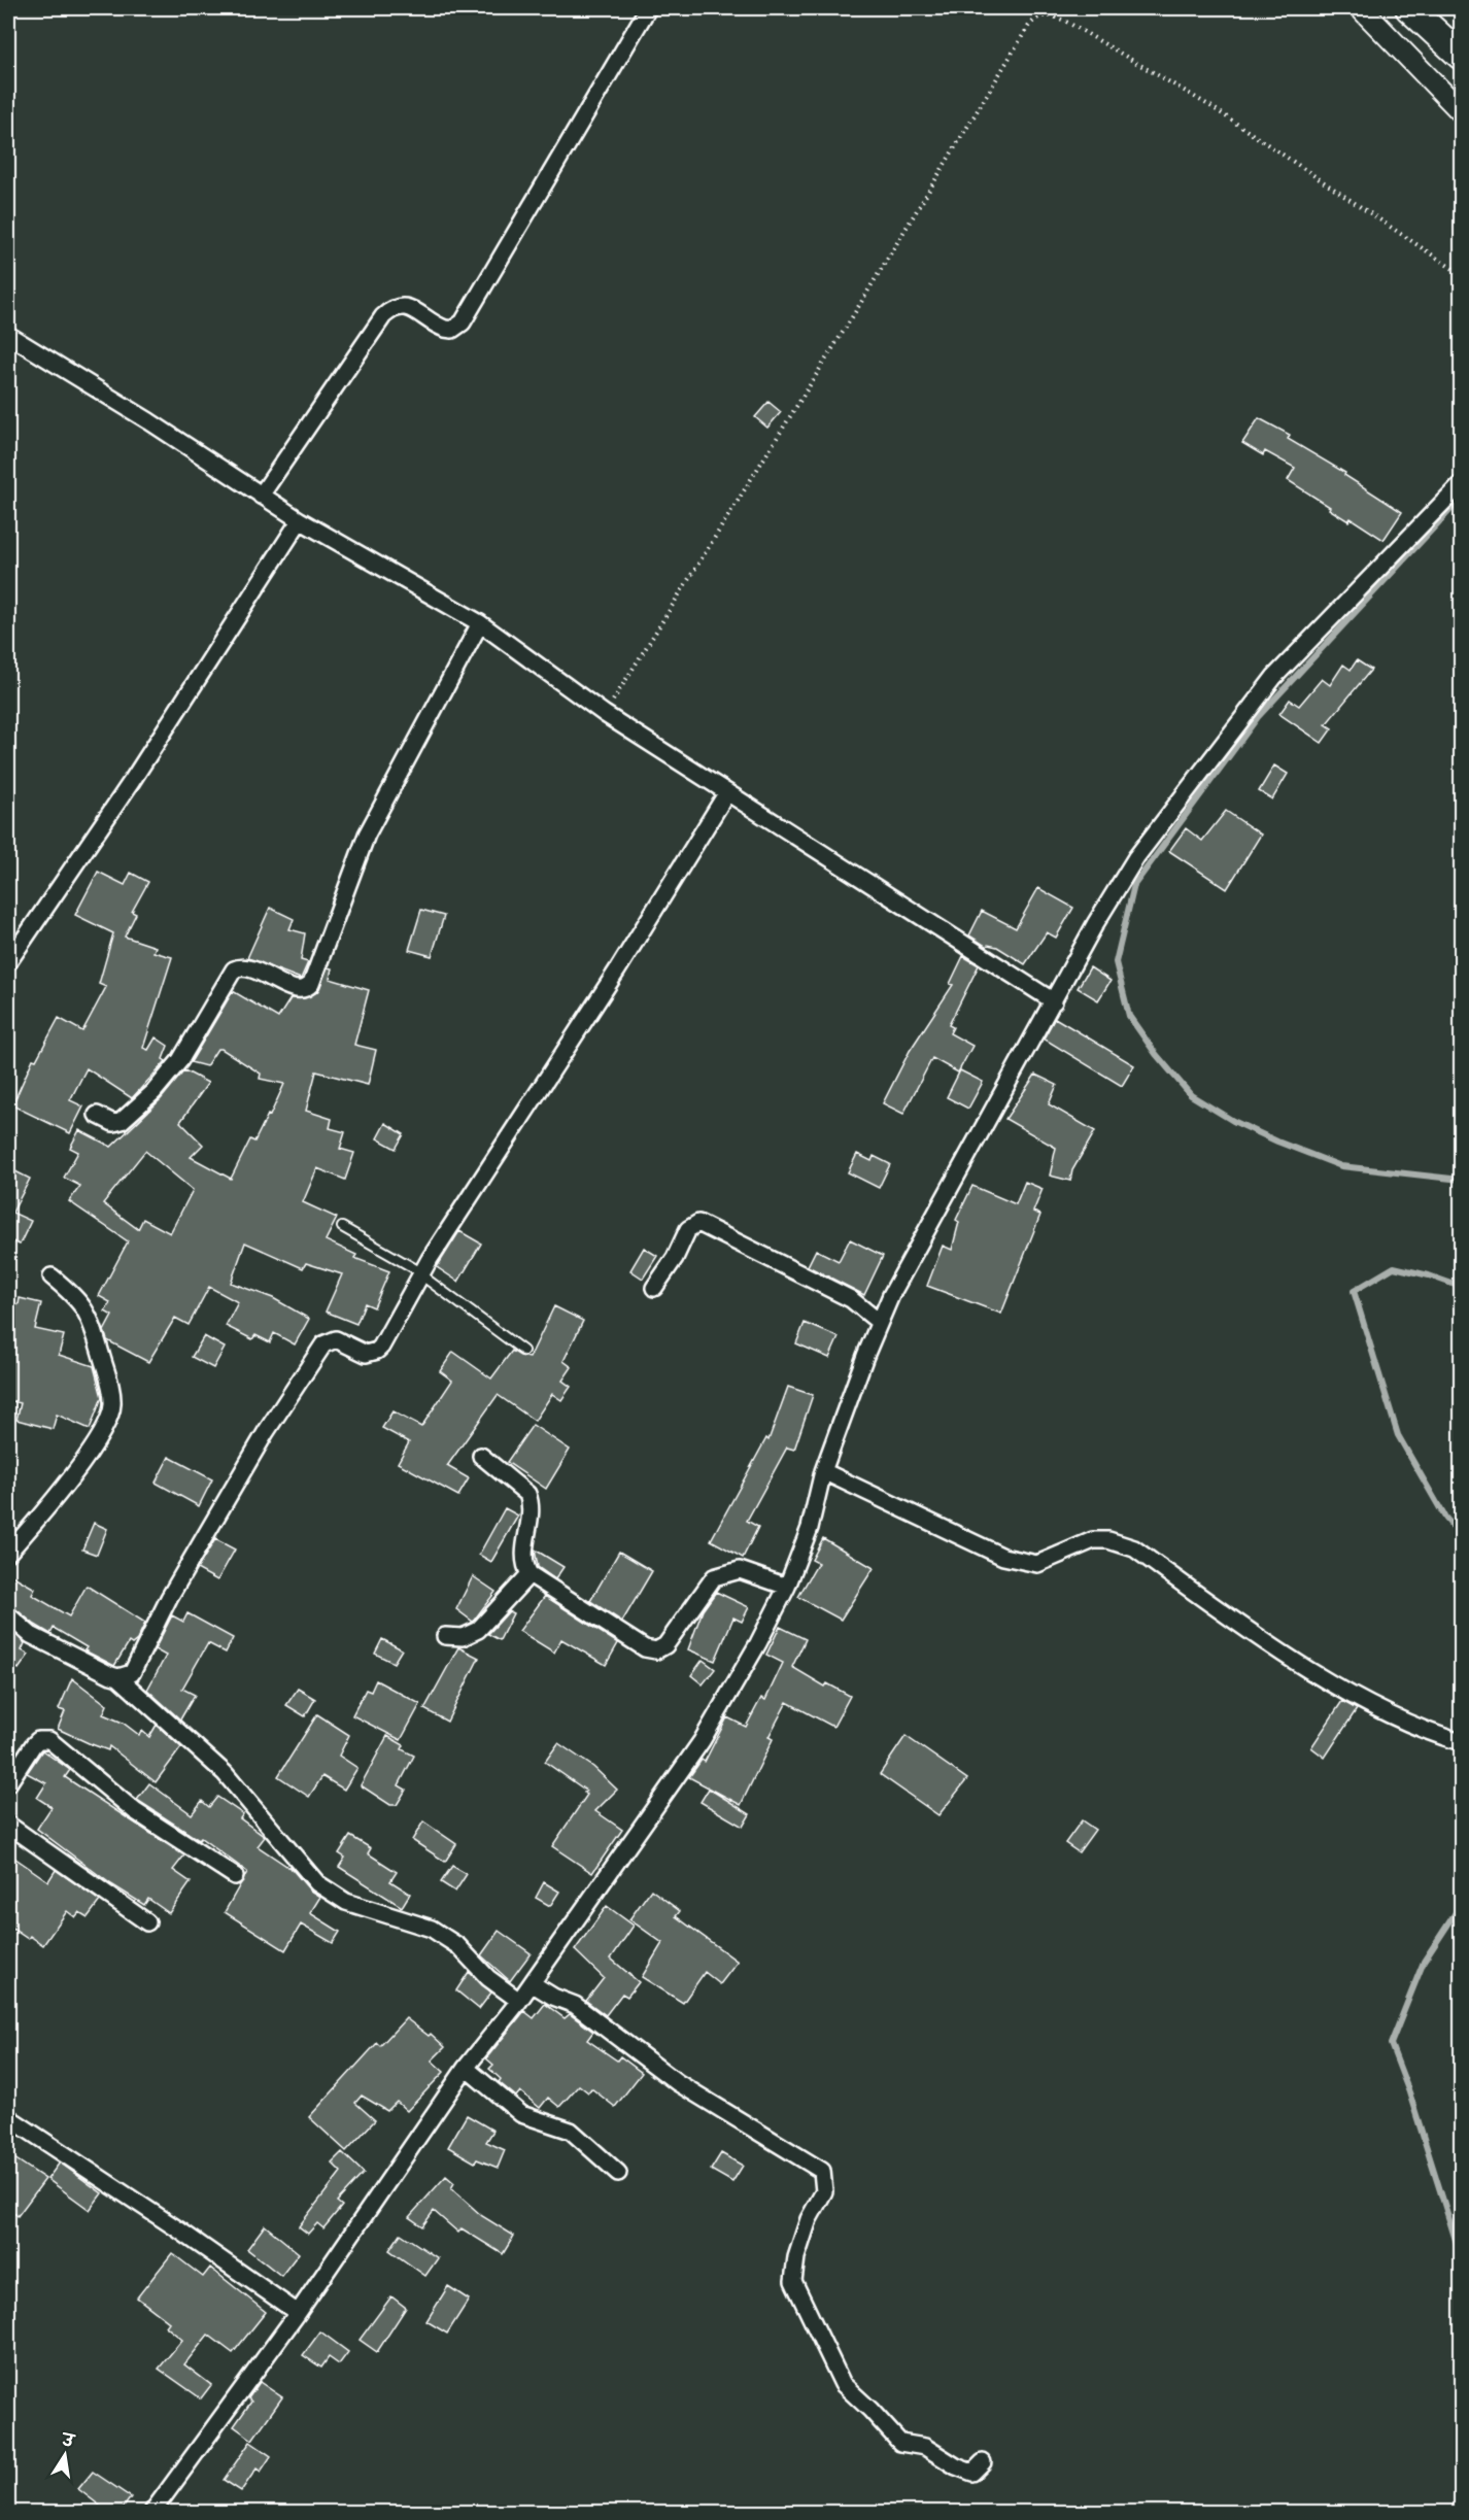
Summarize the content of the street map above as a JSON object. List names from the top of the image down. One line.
{"north":"top"}
